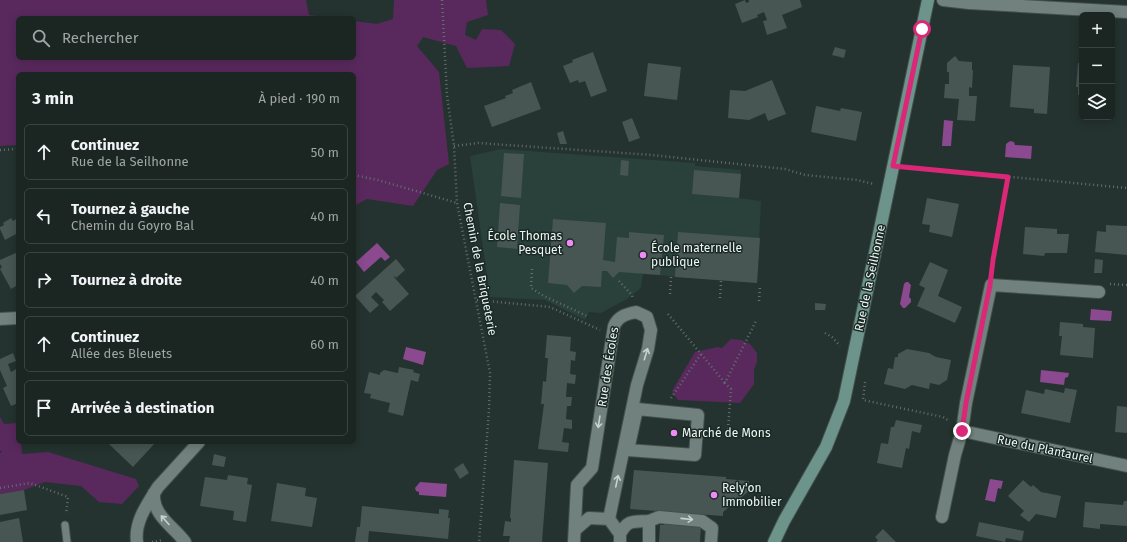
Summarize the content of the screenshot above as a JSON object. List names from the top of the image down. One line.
{"streets":{"street":["Rue de la Seilhonne","Rue des Écoles","Rue du Plantaurel"],"path":["Chemin de la Briqueterie"]},"places":["École Thomas Pesquet","École maternelle publique","Marché de Mons","Rely'on Immobilier"],"page":{"map_buttons":["+","−"],"search":"Rechercher","heading":["3 min","À pied · 190 m"],"list":[["Continuez","Rue de la Seilhonne","50 m"],["Tournez à gauche","Chemin du Goyro Bal","40 m"],["Tournez à droite","40 m"],["Continuez","Allée des Bleuets","60 m"],"Arrivée à destination"]}}
